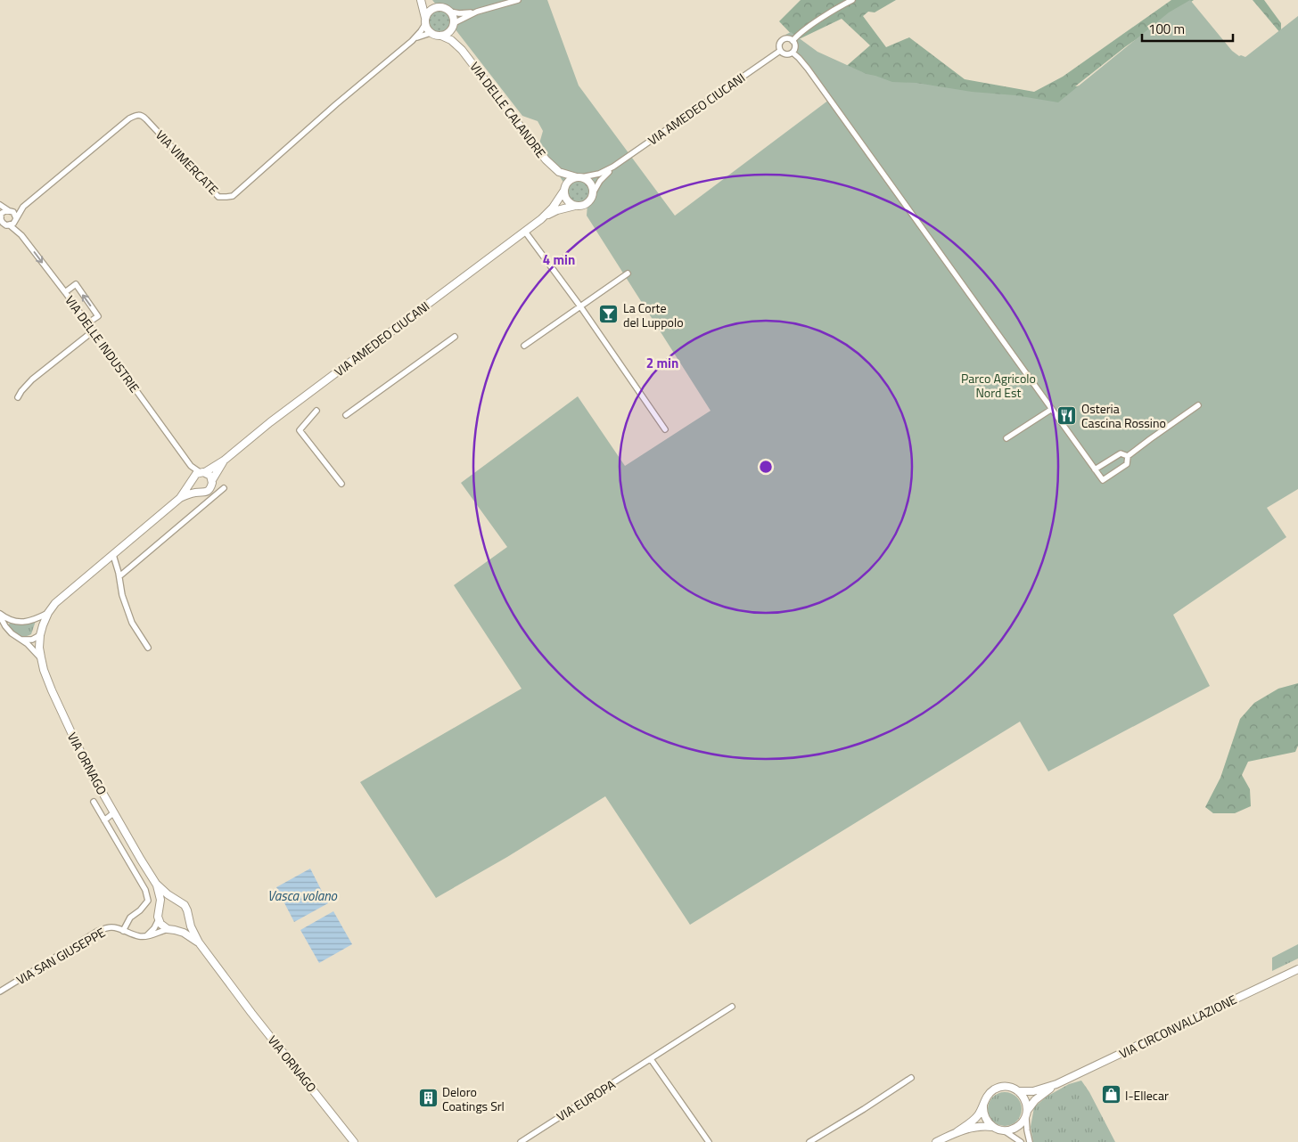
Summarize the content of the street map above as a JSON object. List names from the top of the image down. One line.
{"streets":{"main road":["VIA AMEDEO CIUCANI","VIA DELLE CALANDRE","VIA ORNAGO","VIA CIRCONVALLAZIONE"],"street":["VIA VIMERCATE","VIA DELLE INDUSTRIE","VIA SAN GIUSEPPE","VIA EUROPA"]},"crossings":[["VIA AMEDEO CIUCANI","VIA DELLE CALANDRE"],["VIA AMEDEO CIUCANI","VIA DELLE INDUSTRIE"],["VIA AMEDEO CIUCANI","VIA ORNAGO"],["VIA DELLE CALANDRE","VIA VIMERCATE"],["VIA VIMERCATE","VIA DELLE INDUSTRIE"]],"water":["Vasca volano"],"parks":["Parco Agricolo Nord Est"],"places":{"bar":["La Corte del Luppolo"],"restaurant":["Osteria Cascina Rossino"],"shop":["I-Ellecar"],"building":["Deloro Coatings Srl"]},"scale_bar":"100 m","rings":["4 min","2 min"]}
